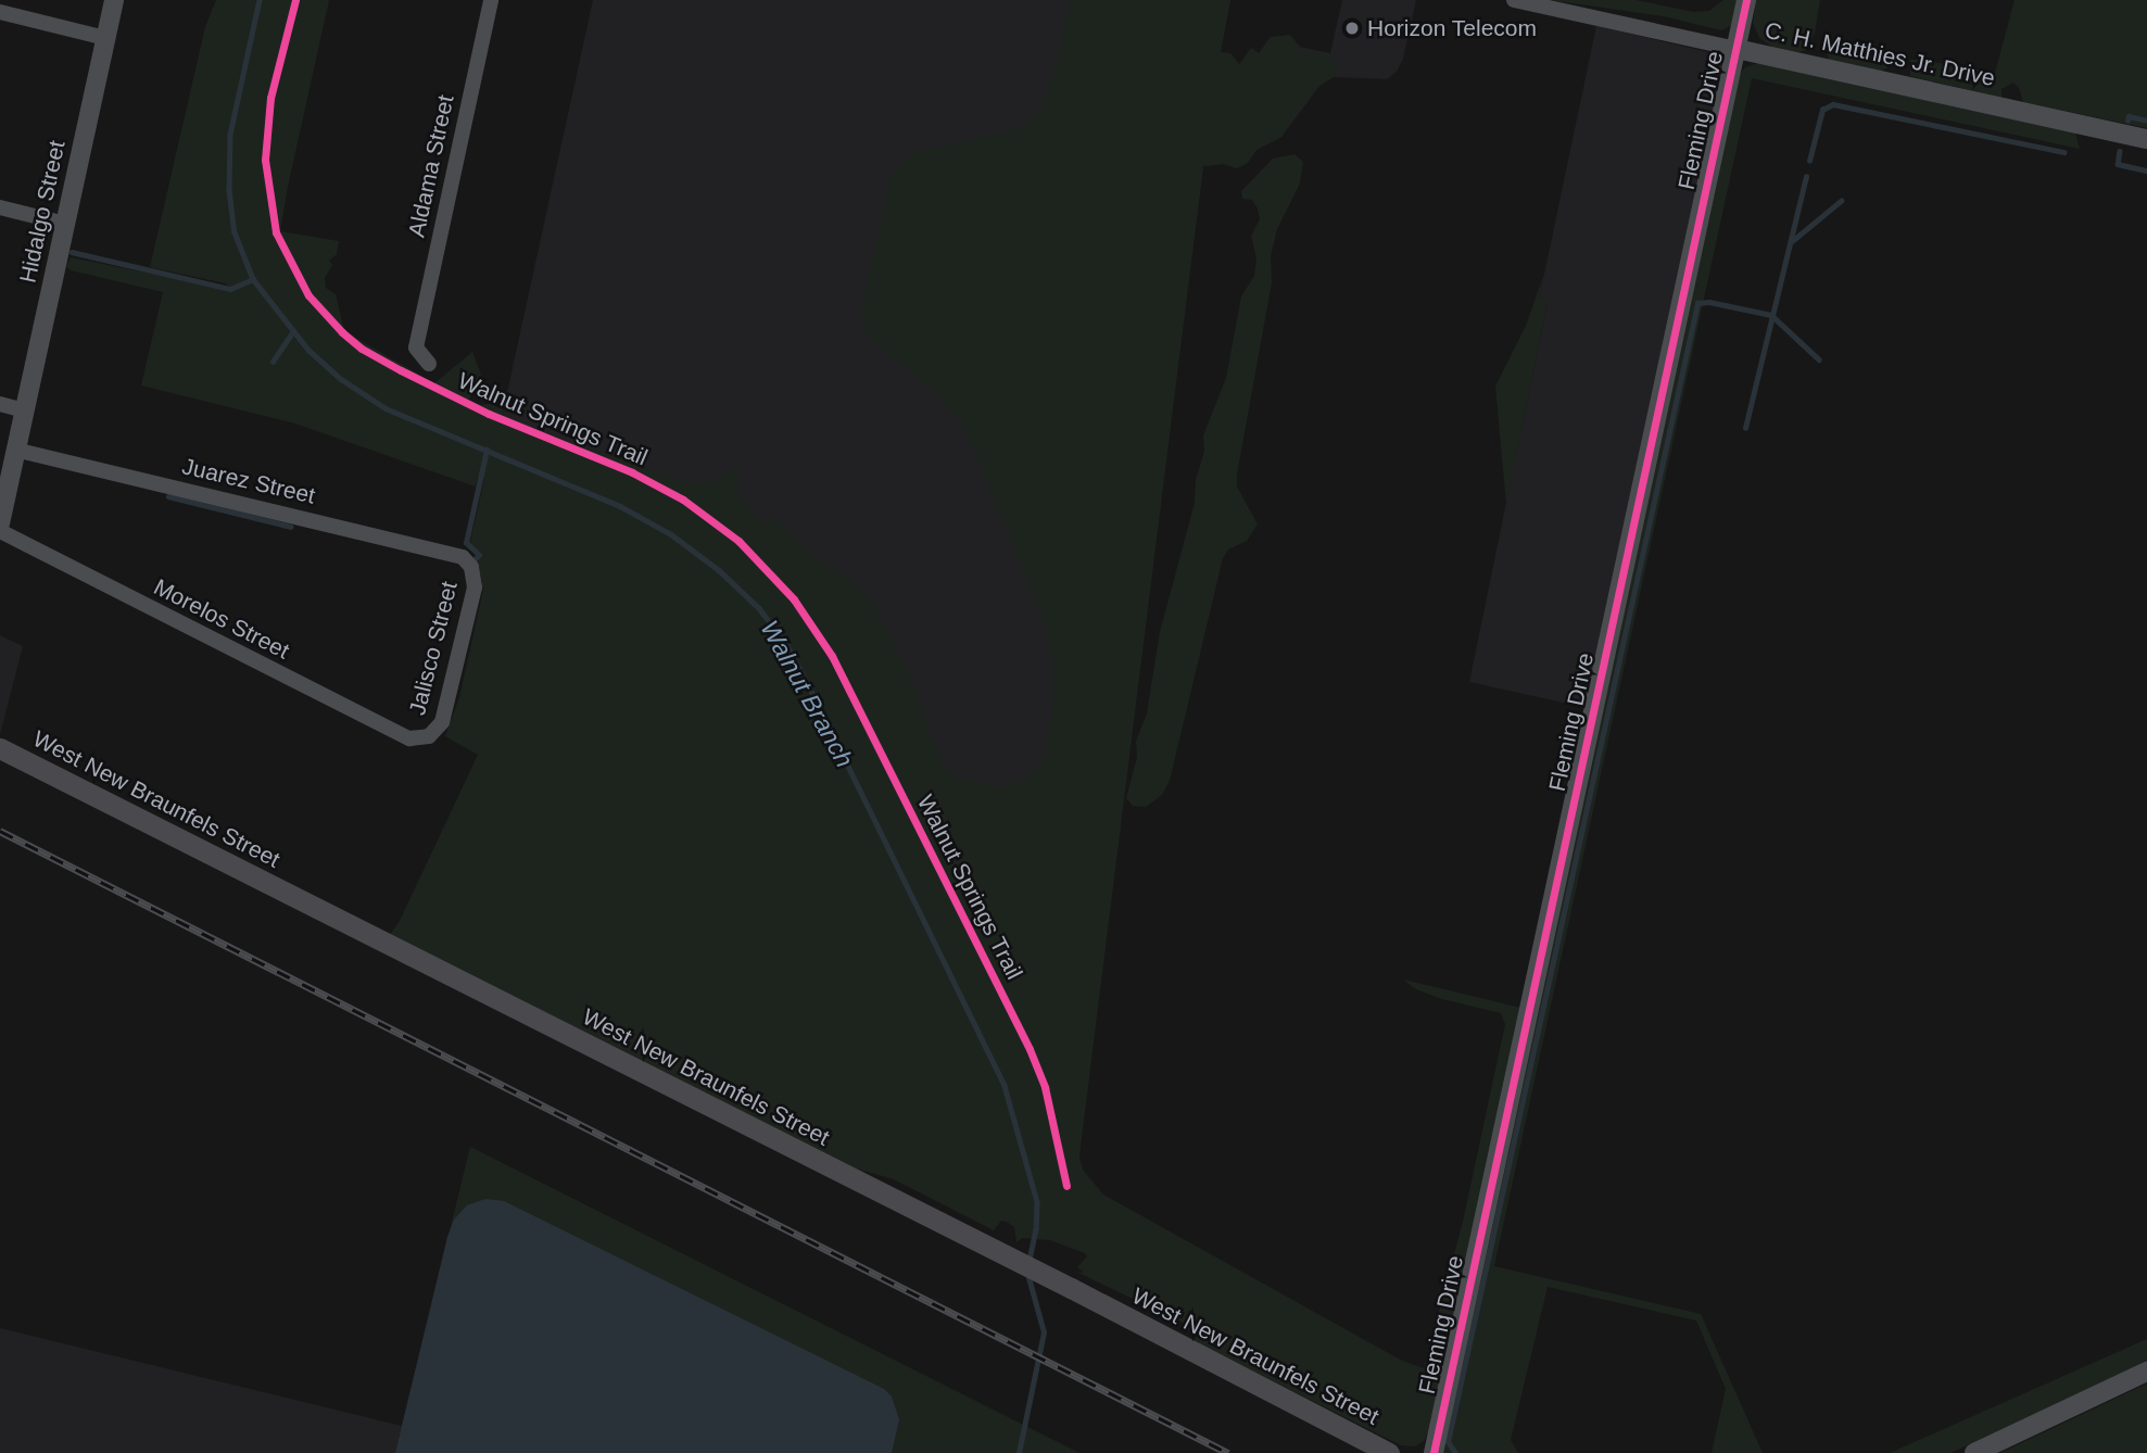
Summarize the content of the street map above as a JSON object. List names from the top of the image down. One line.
{"streets":{"main road":["West New Braunfels Street"],"street":["C. H. Matthies Jr. Drive","Fleming Drive","Aldama Street","Hidalgo Street","Juarez Street","Morelos Street","Jalisco Street"],"cycle path":["Walnut Springs Trail"]},"crossings":[["C. H. Matthies Jr. Drive","Fleming Drive"],["Hidalgo Street","Juarez Street"],["Juarez Street","Jalisco Street"],["Morelos Street","Jalisco Street"]],"water":["Walnut Branch"],"places":["Horizon Telecom"]}
